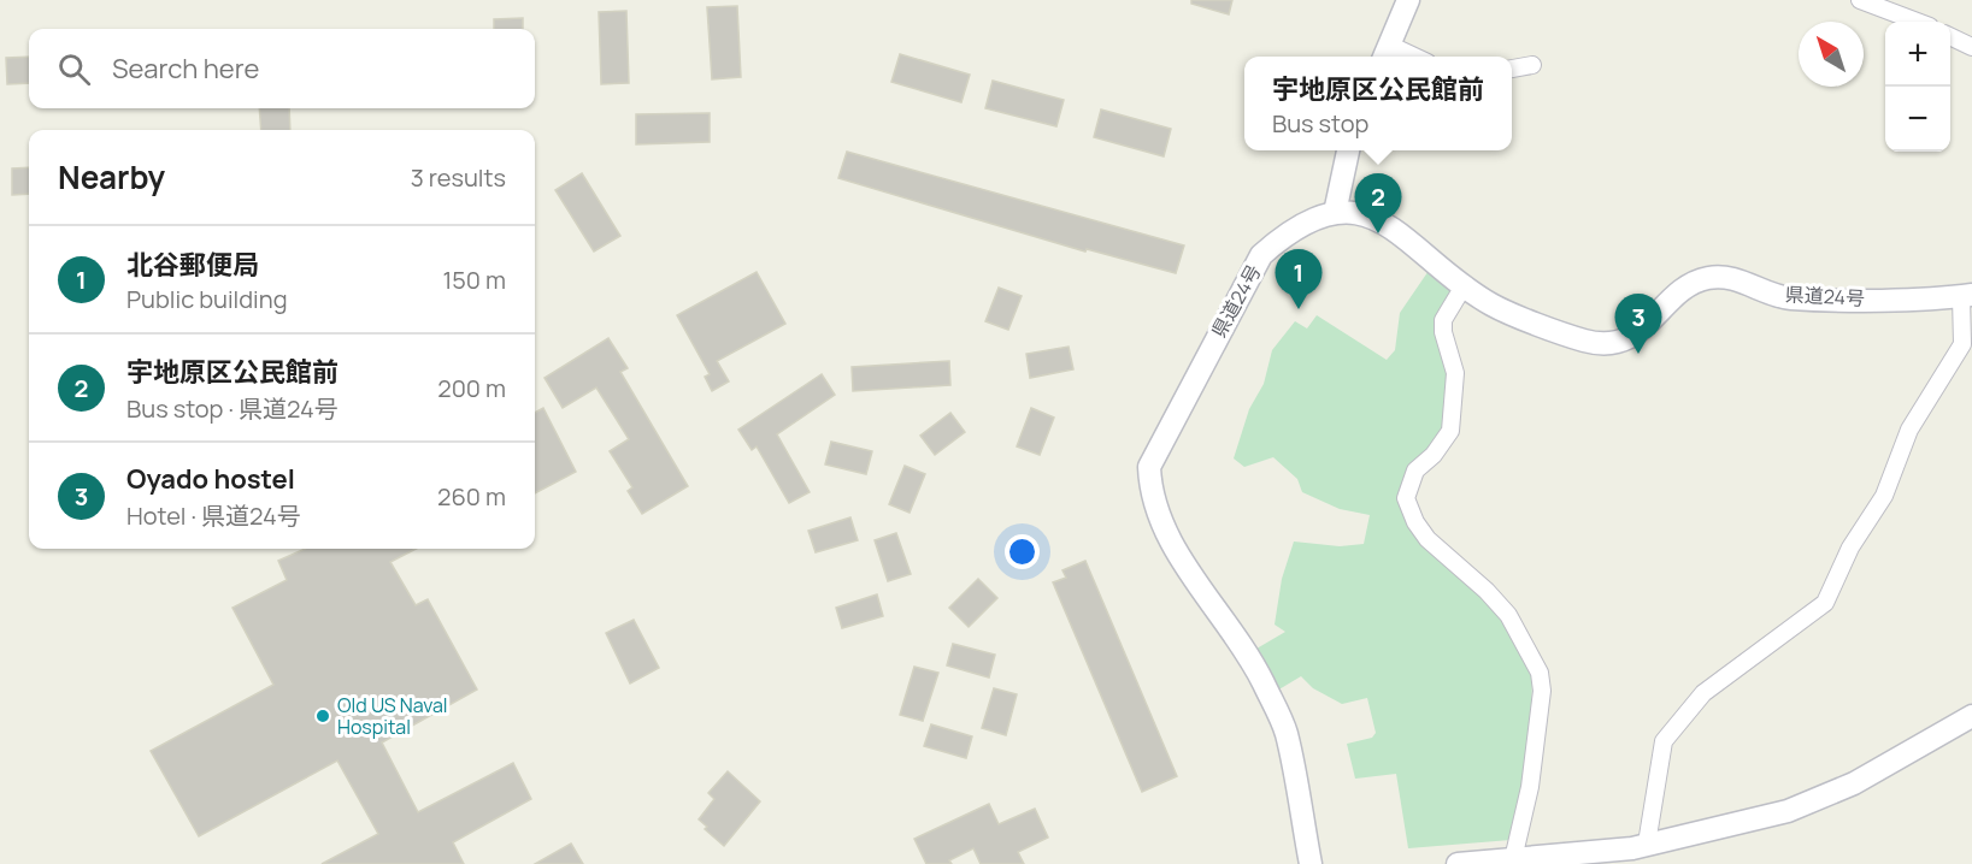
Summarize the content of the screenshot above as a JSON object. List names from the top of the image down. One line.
{"streets":{"main road":["県道24号"]},"places":["Old US Naval Hospital"],"north":"top left","page":{"map_buttons":["+","−"],"search":"Search here","popup":["宇地原区公民館前","Bus stop"],"heading":["Nearby","3 results"],"pins":["2","1","3"],"list":[{"mark":"1","name":"北谷郵便局","note":"Public building","value":"150 m"},{"mark":"2","name":"宇地原区公民館前","note":"Bus stop · 県道24号","value":"200 m"},{"mark":"3","name":"Oyado hostel","note":"Hotel · 県道24号","value":"260 m"}]}}
